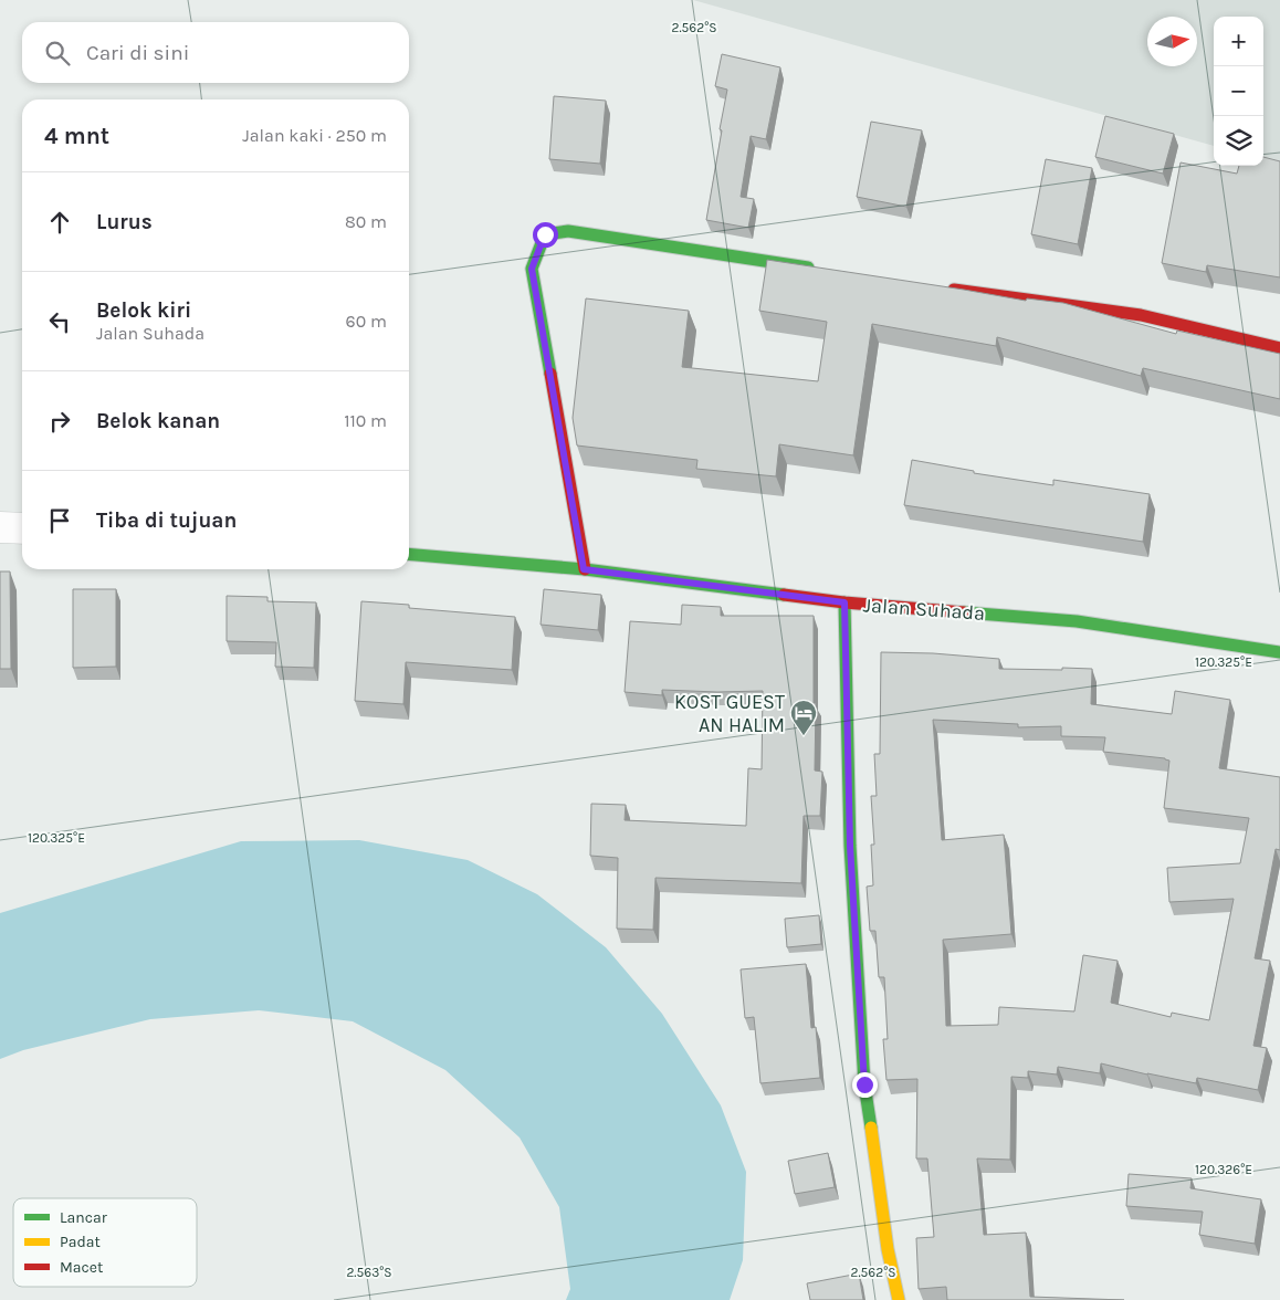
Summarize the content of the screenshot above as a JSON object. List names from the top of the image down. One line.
{"streets":{"street":["Jalan Suhada"]},"places":{"hotel":["KOST GUEST AN HALIM"]},"legend":["Lancar","Padat","Macet"],"north":"right","page":{"map_buttons":["+","−"],"search":"Cari di sini","heading":["4 mnt","Jalan kaki · 250 m"],"list":[["Lurus","80 m"],["Belok kiri","Jalan Suhada","60 m"],["Belok kanan","110 m"],"Tiba di tujuan"]},"coordinates":["2.562°S","120.325°E","120.326°E","2.563°S"]}
